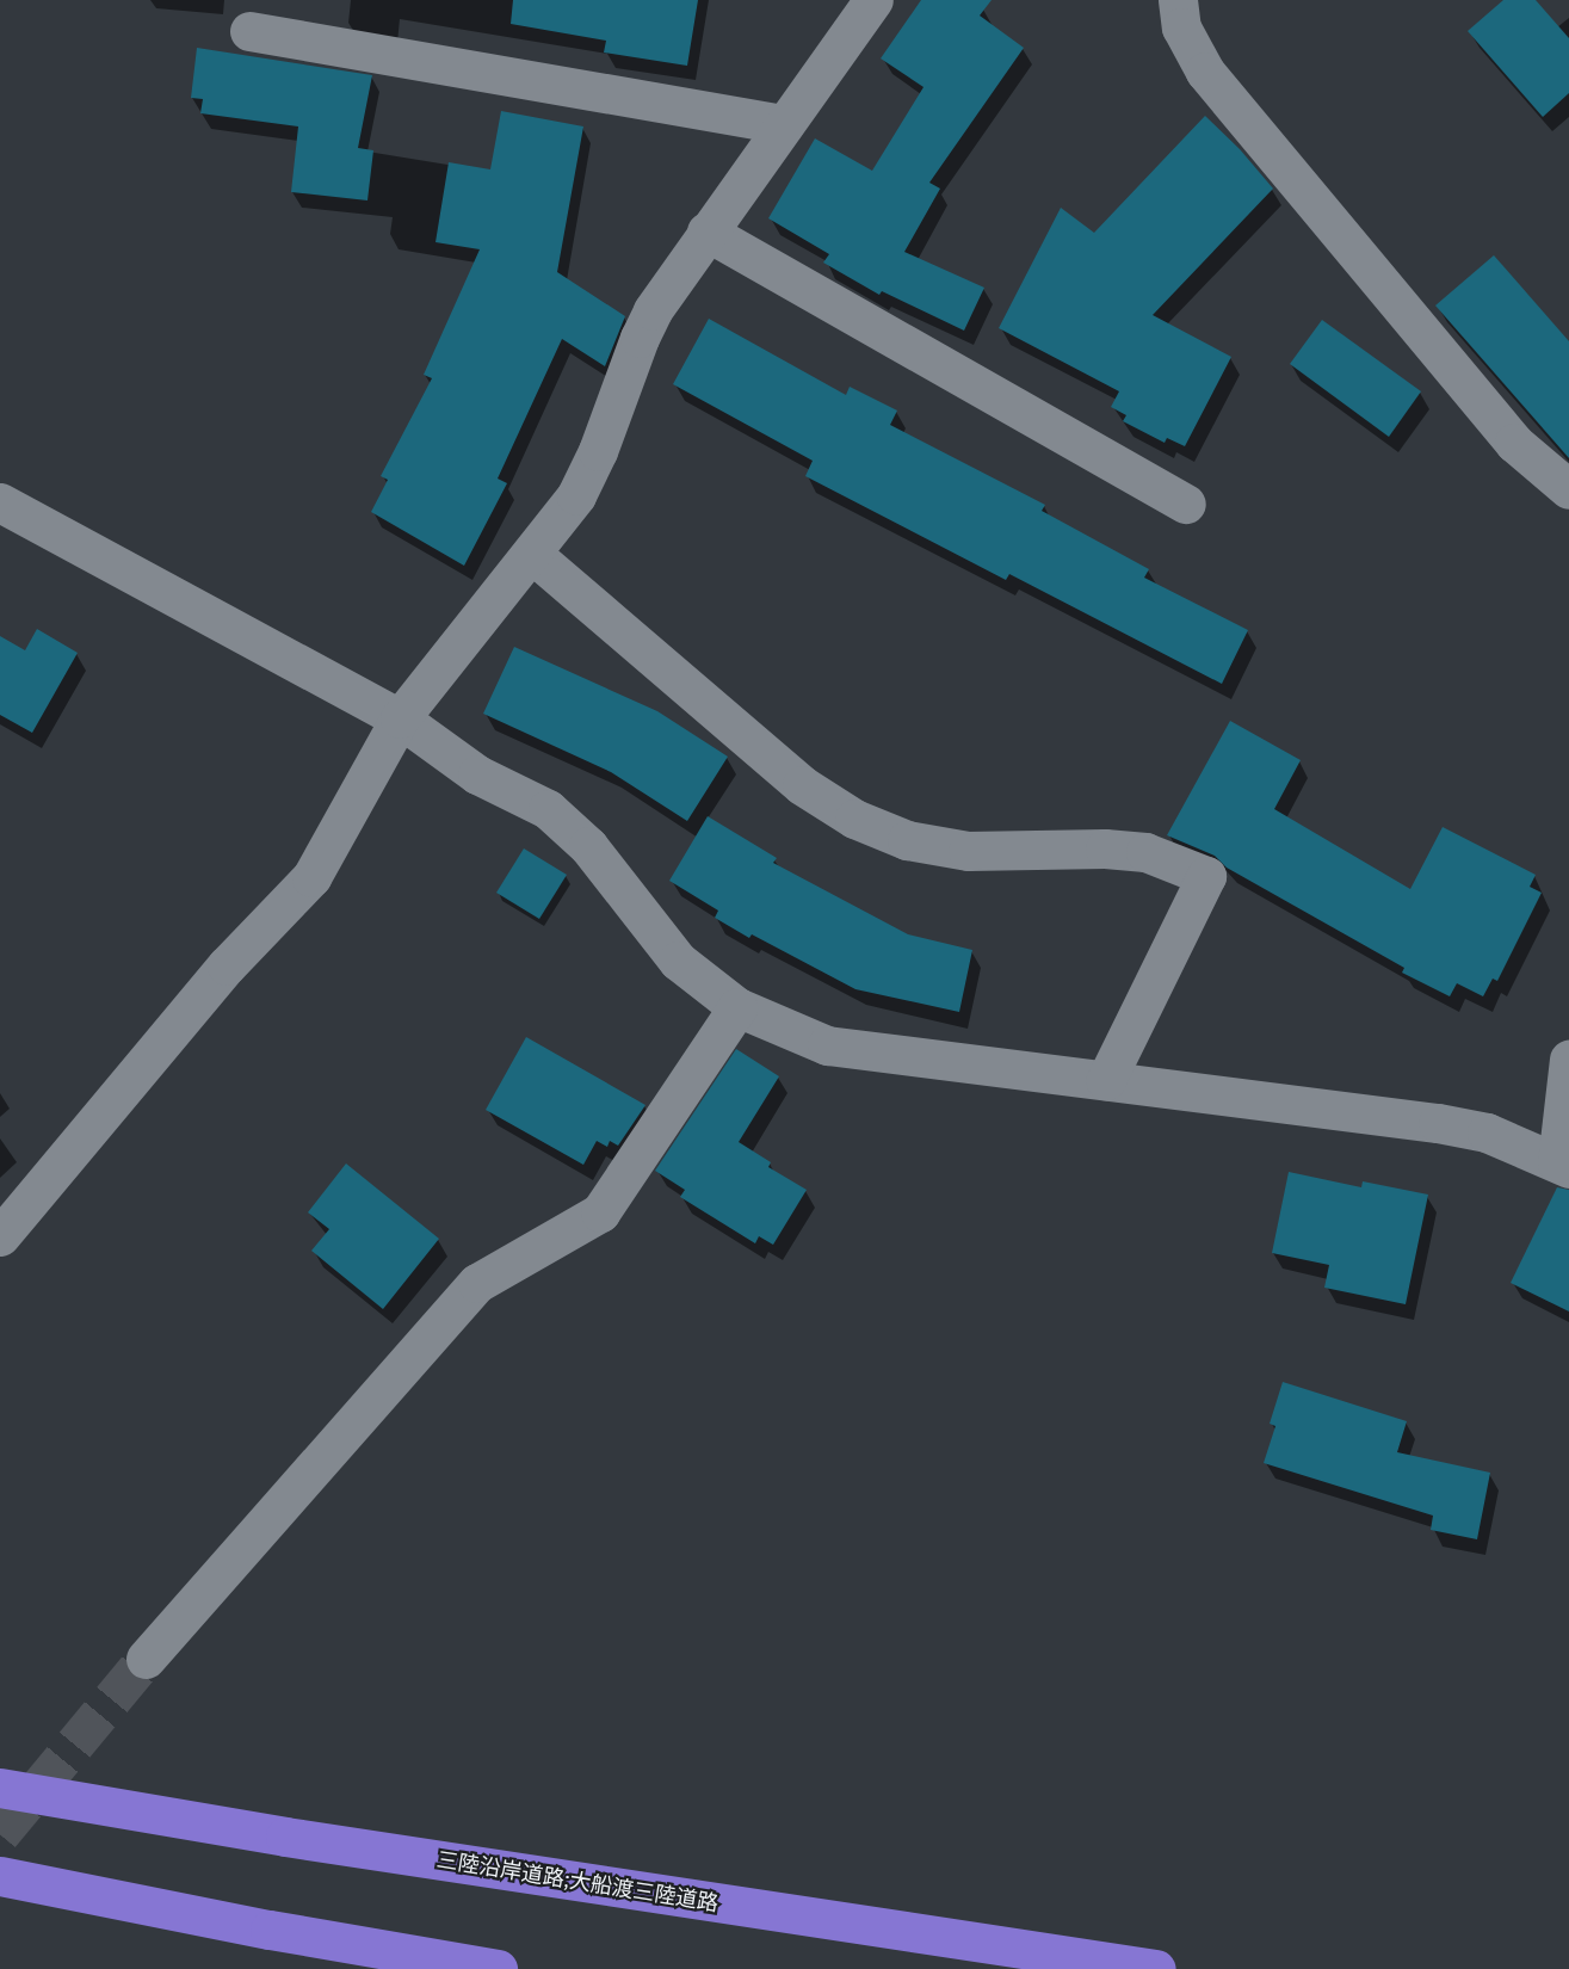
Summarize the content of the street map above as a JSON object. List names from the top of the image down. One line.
{"streets":{"highway":["三陸沿岸道路;大船渡三陸道路"]}}
